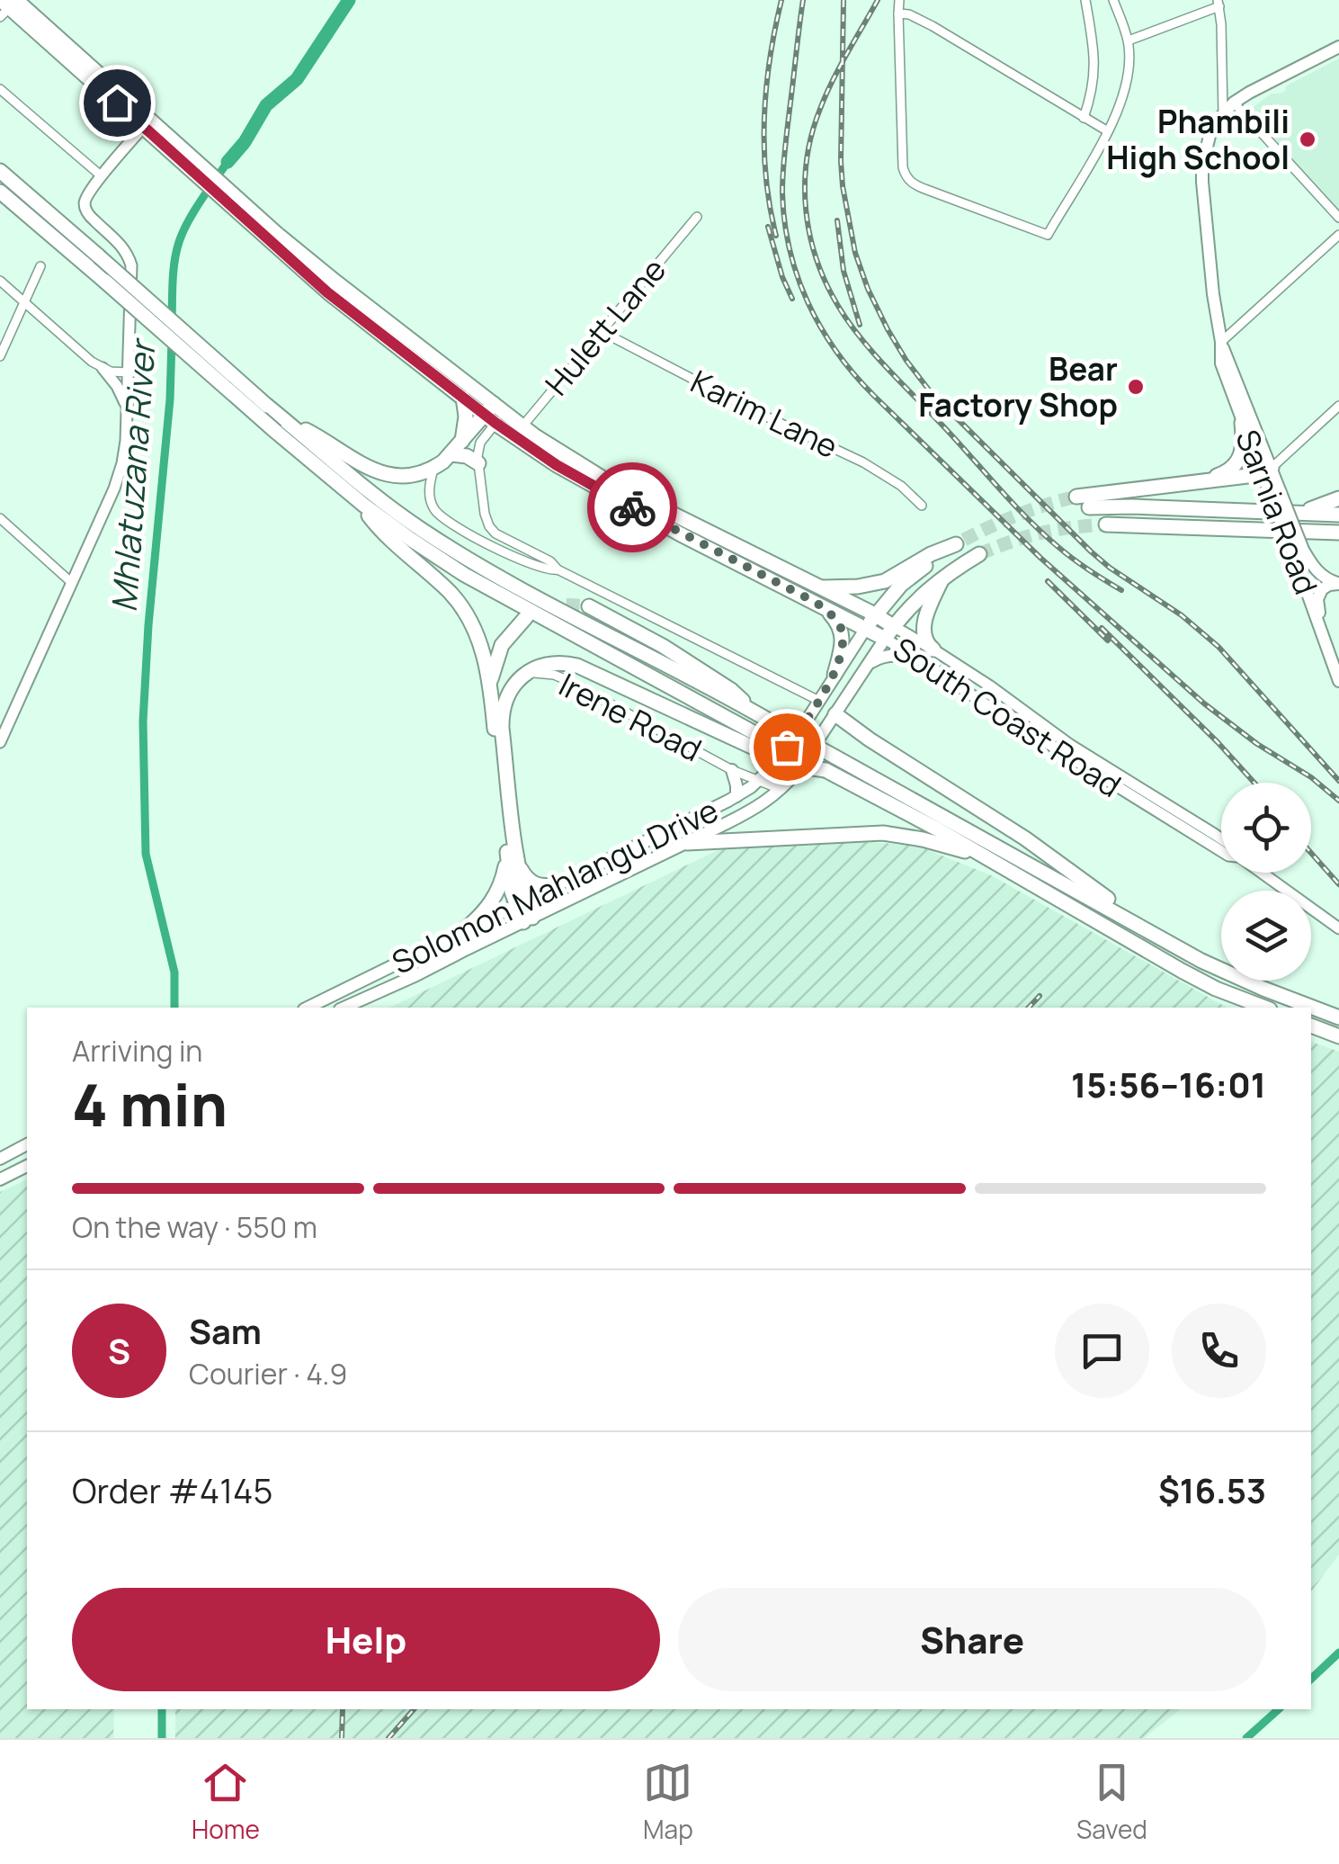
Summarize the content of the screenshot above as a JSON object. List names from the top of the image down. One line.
{"streets":{"highway":["South Coast Road","Solomon Mahlangu Drive"],"main road":["Sarnia Road"],"street":["Hulett Lane","Karim Lane","Irene Road"]},"crossings":[["Hulett Lane","Karim Lane"],["Hulett Lane","South Coast Road"],["Irene Road","Solomon Mahlangu Drive"],["South Coast Road","Solomon Mahlangu Drive"]],"water":["Mhlatuzana River"],"places":["Phambili High School","Bear Factory Shop"],"page":{"heading":["4 min","Arriving in","15:56–16:01"],"panel":["Sam","Courier · 4.9","Order #4145","$16.53"],"bar":"On the way · 550 m","round":"S","buttons":["Help","Share"],"tabs":["Home","Map","Saved"]}}
